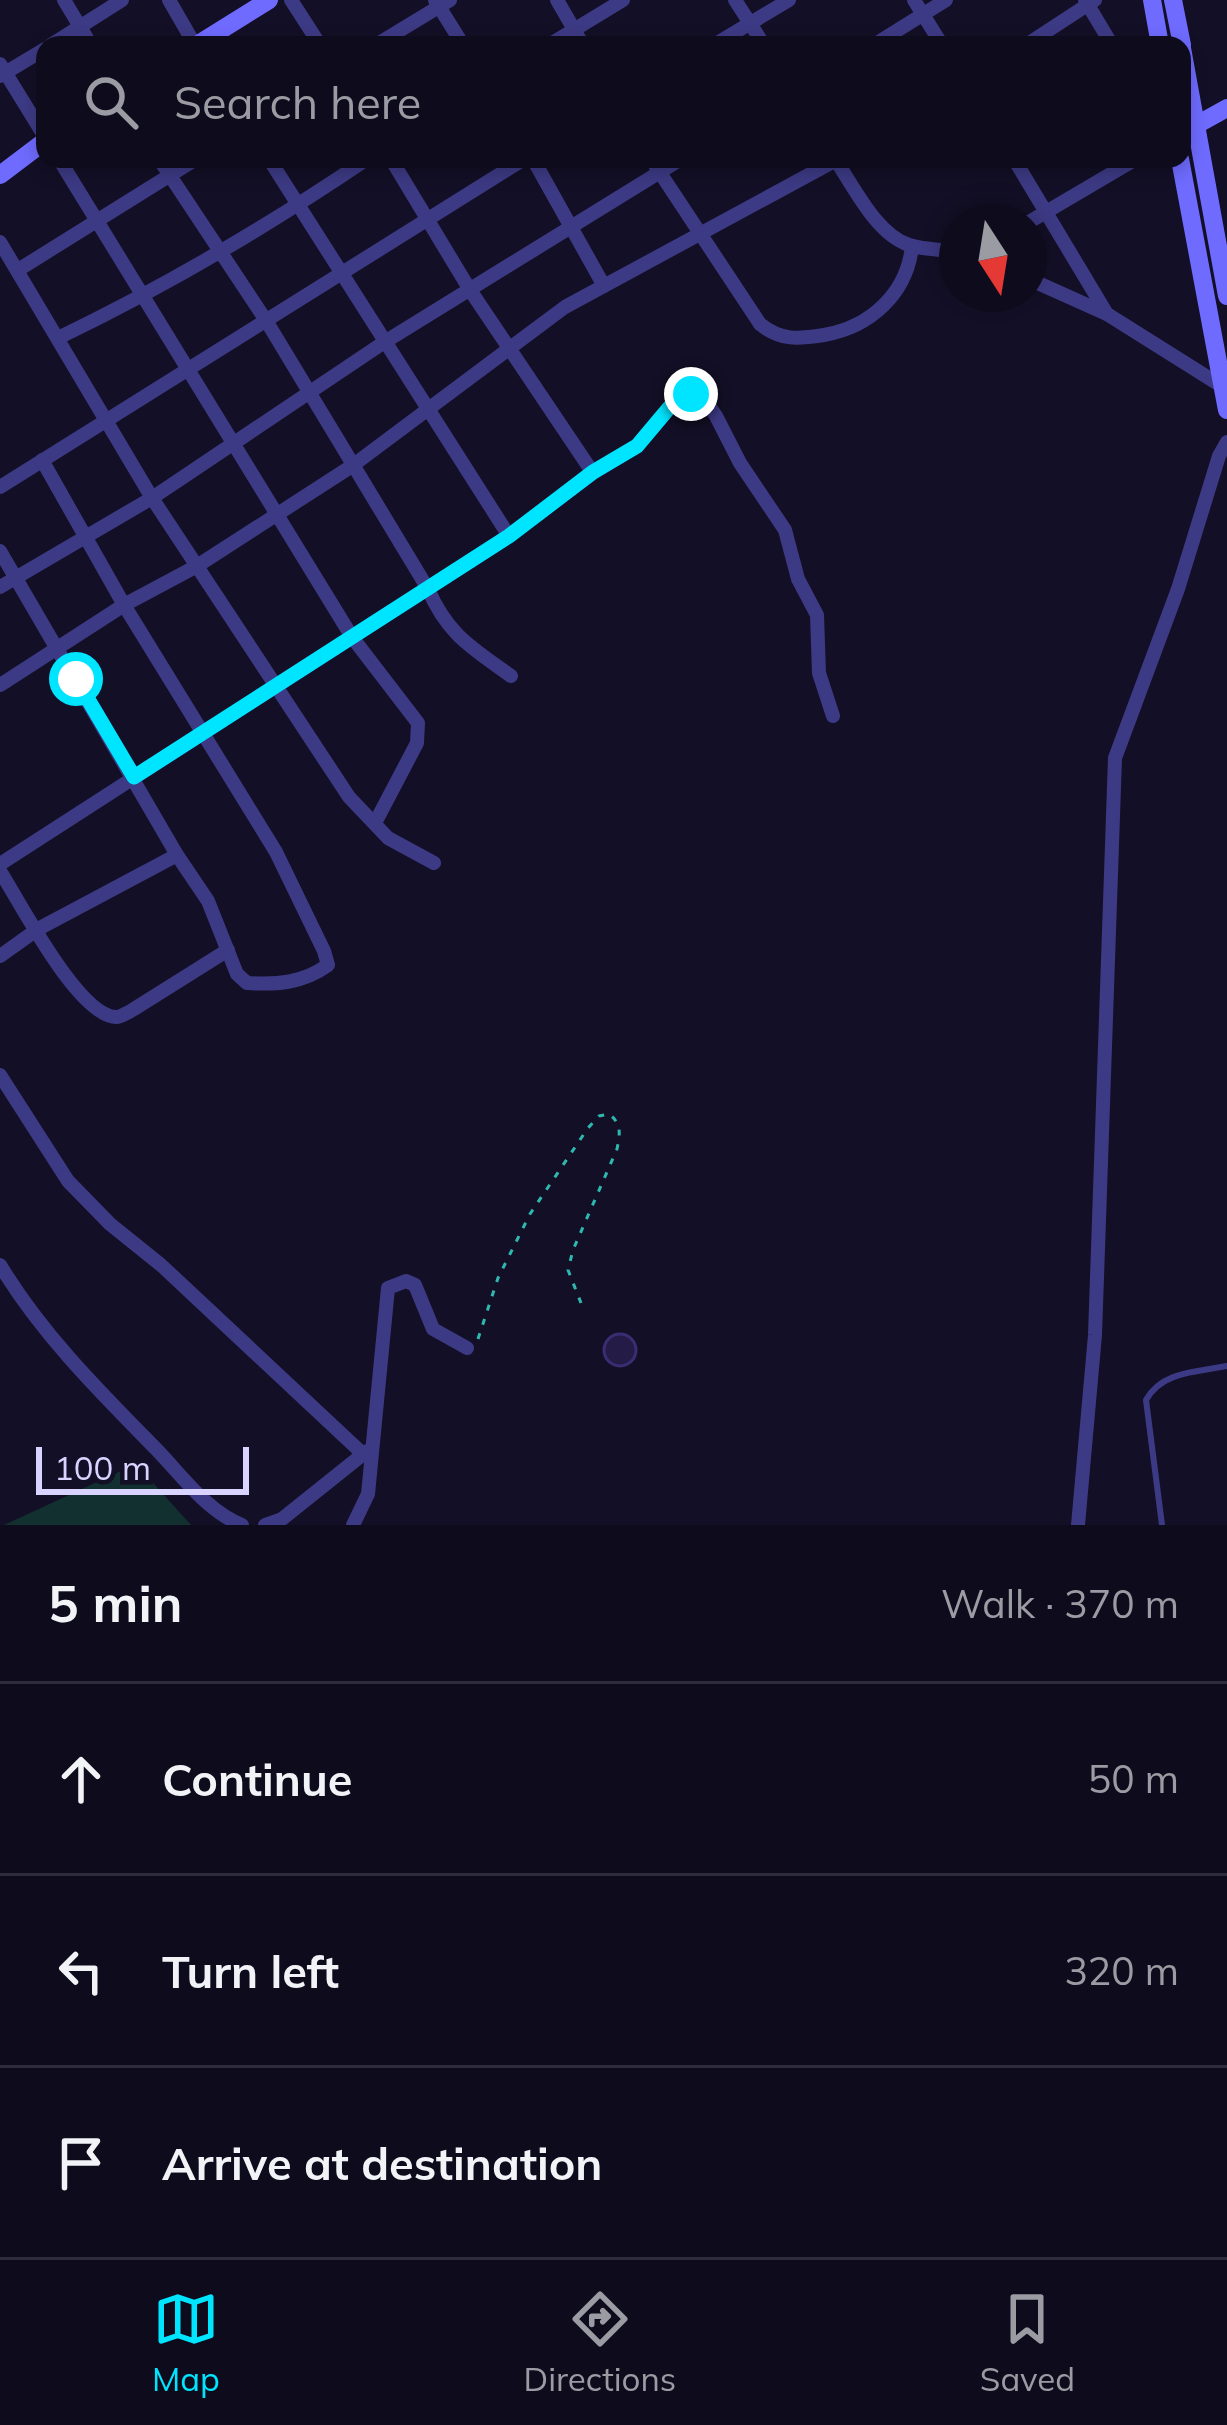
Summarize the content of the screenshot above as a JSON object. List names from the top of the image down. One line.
{"scale_bar":"100 m","north":"bottom","page":{"search":"Search here","scale":"100 m","heading":["5 min","Walk · 370 m"],"list":[["Continue","50 m"],["Turn left","320 m"],"Arrive at destination"],"nav":["Map","Directions","Saved"]}}
